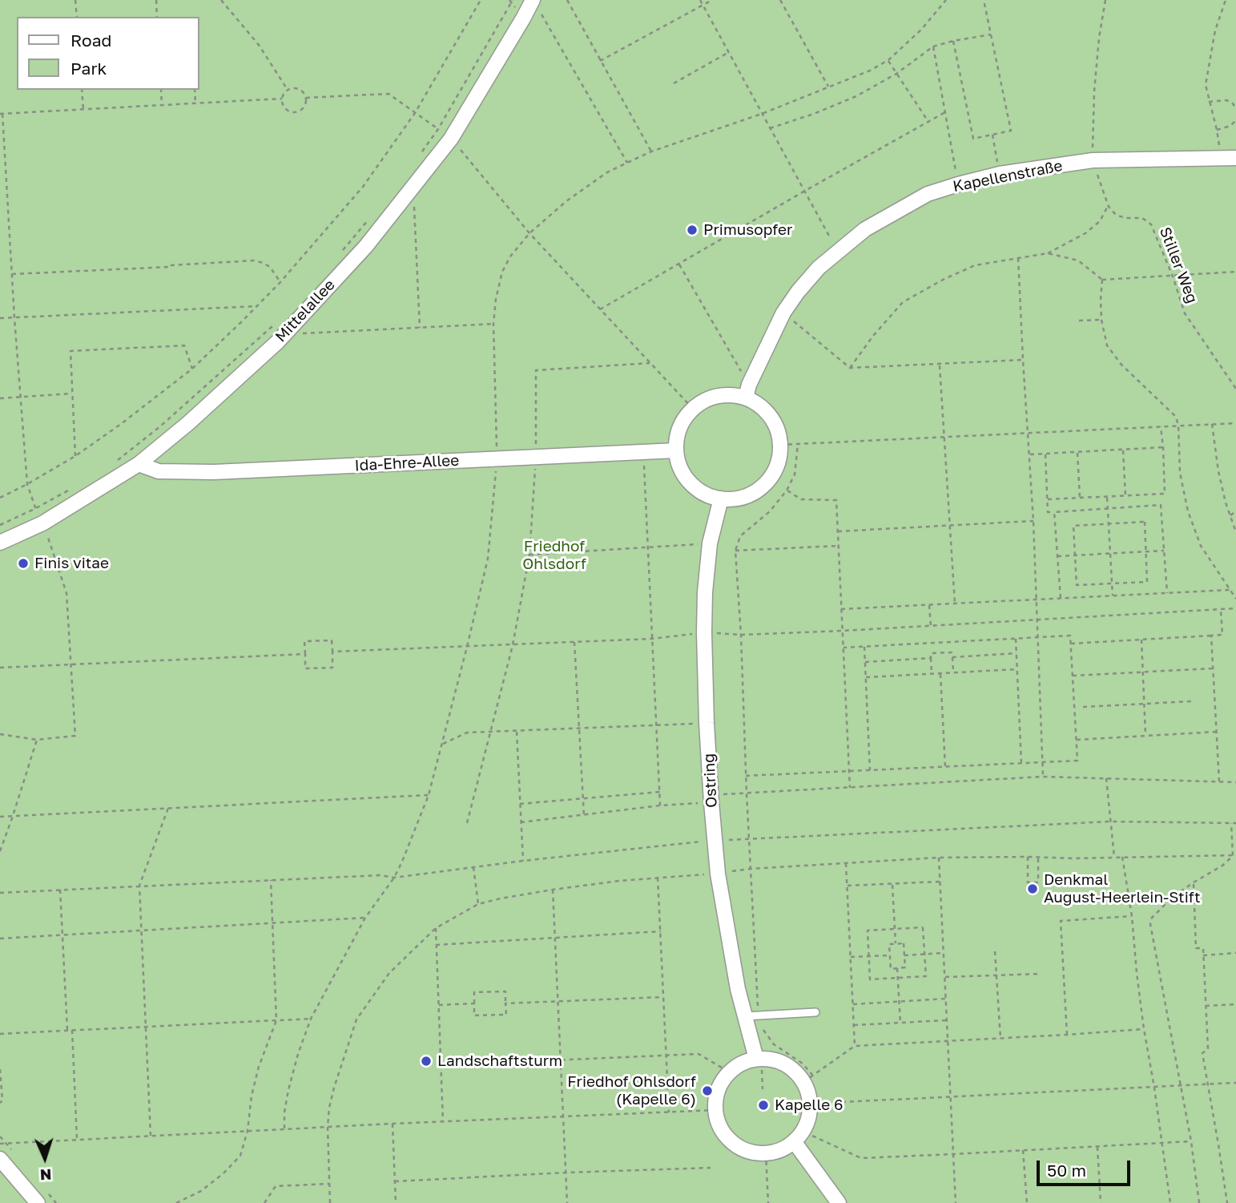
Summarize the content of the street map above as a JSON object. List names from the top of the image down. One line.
{"streets":{"street":["Kapellenstraße","Mittelallee","Ida-Ehre-Allee","Ostring"],"path":["Stiller Weg"]},"crossings":[["Kapellenstraße","Ida-Ehre-Allee"],["Kapellenstraße","Ostring"],["Mittelallee","Ida-Ehre-Allee"],["Ida-Ehre-Allee","Ostring"]],"parks":["Friedhof Ohlsdorf"],"places":["Primusopfer","Finis vitae","Denkmal August-Heerlein-Stift","Landschaftsturm","Friedhof Ohlsdorf (Kapelle 6)","Kapelle 6"],"legend":["Road","Park"],"scale_bar":"50 m","north":"bottom"}
